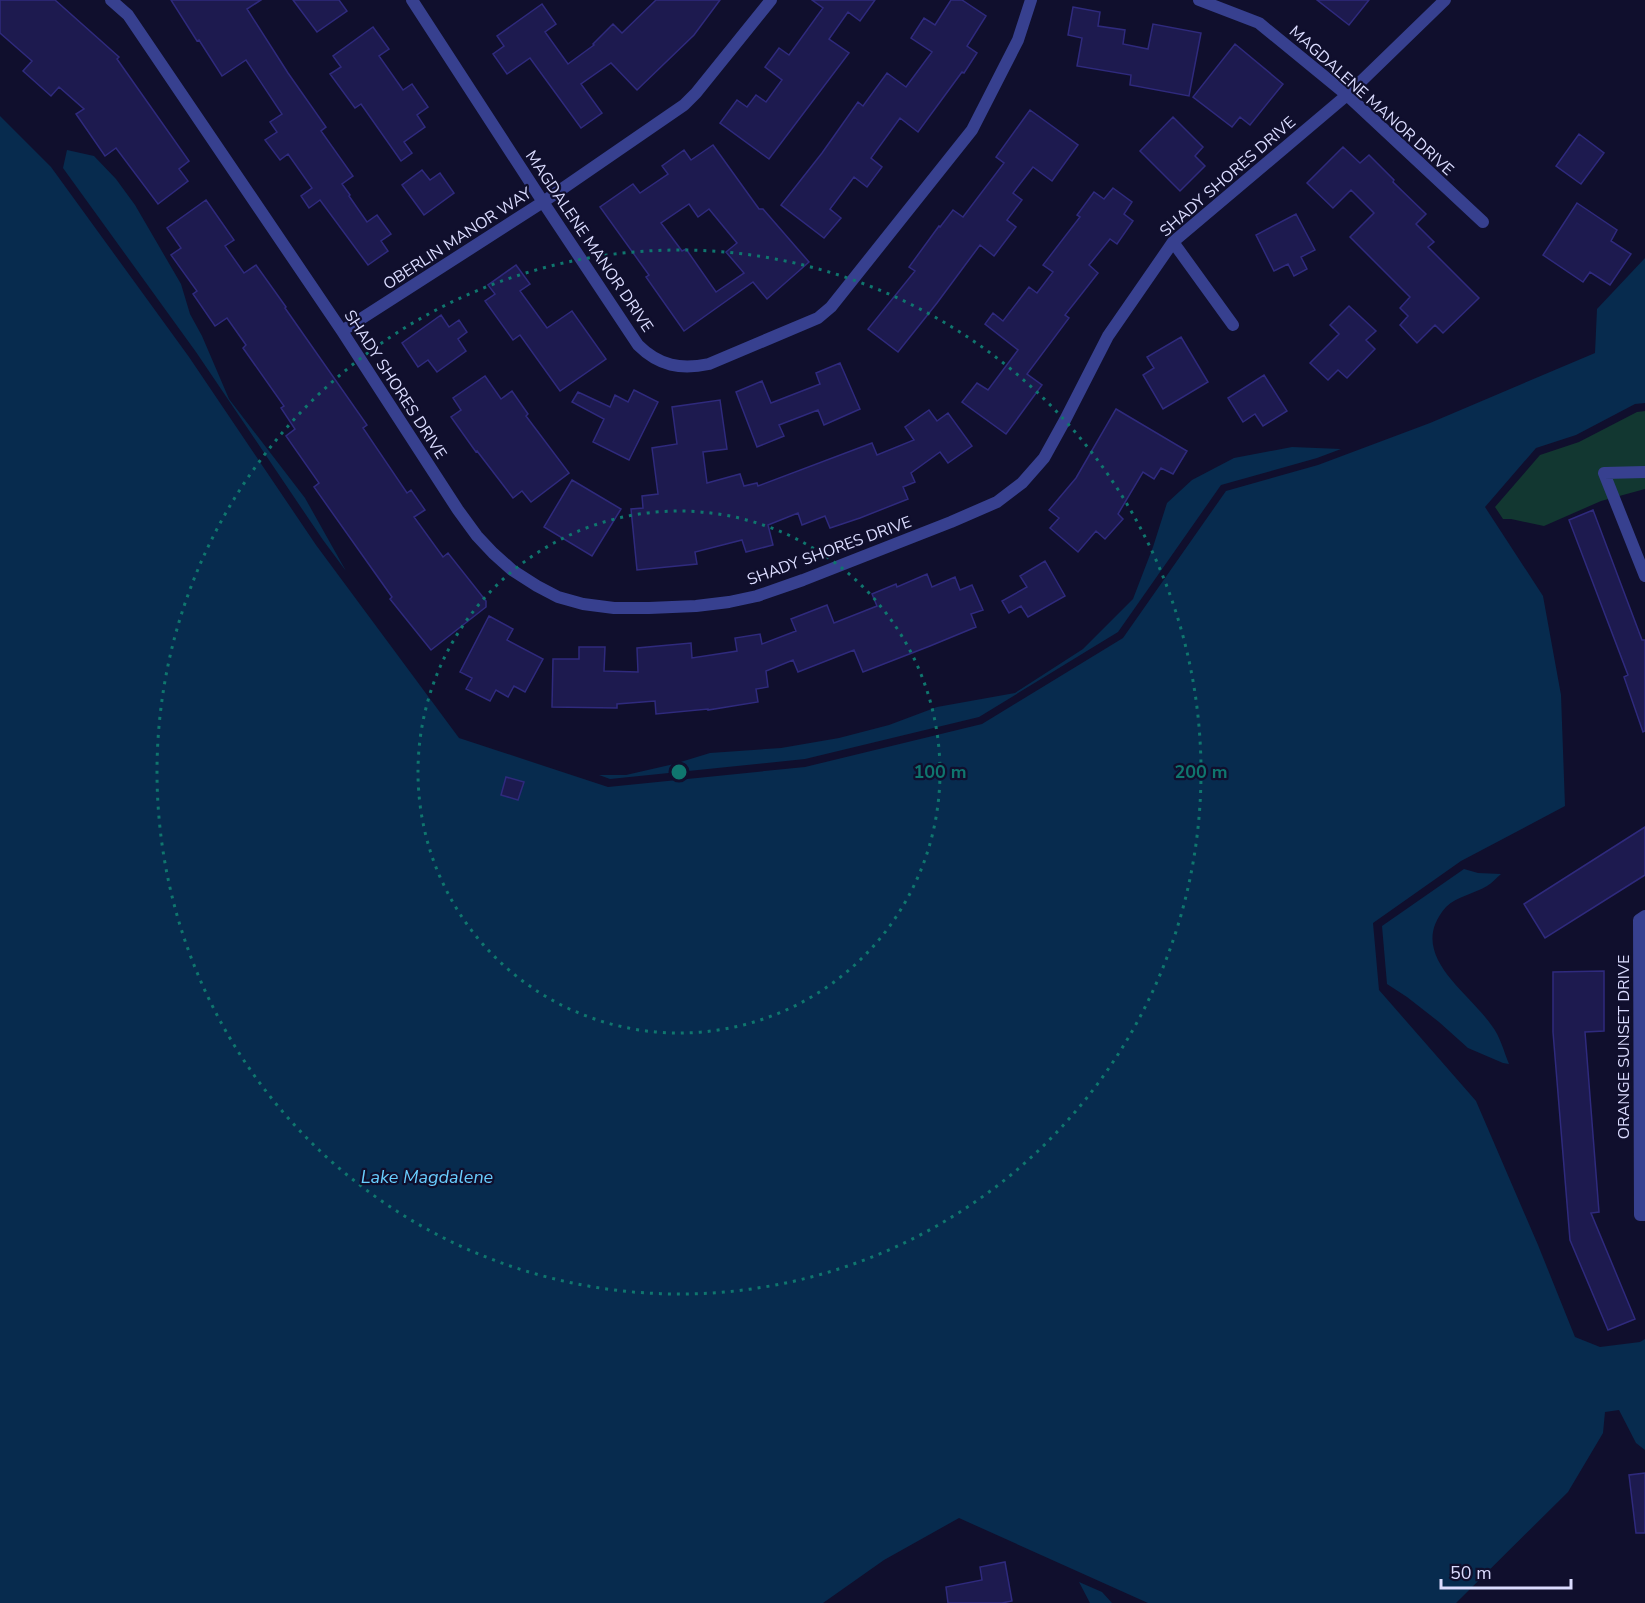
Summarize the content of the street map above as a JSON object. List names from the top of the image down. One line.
{"streets":{"street":["MAGDALENE MANOR DRIVE","SHADY SHORES DRIVE","OBERLIN MANOR WAY","ORANGE SUNSET DRIVE"]},"crossings":[["MAGDALENE MANOR DRIVE","SHADY SHORES DRIVE"],["MAGDALENE MANOR DRIVE","OBERLIN MANOR WAY"],["SHADY SHORES DRIVE","OBERLIN MANOR WAY"]],"water":["Lake Magdalene"],"scale_bar":"50 m","rings":["100 m","200 m"]}
